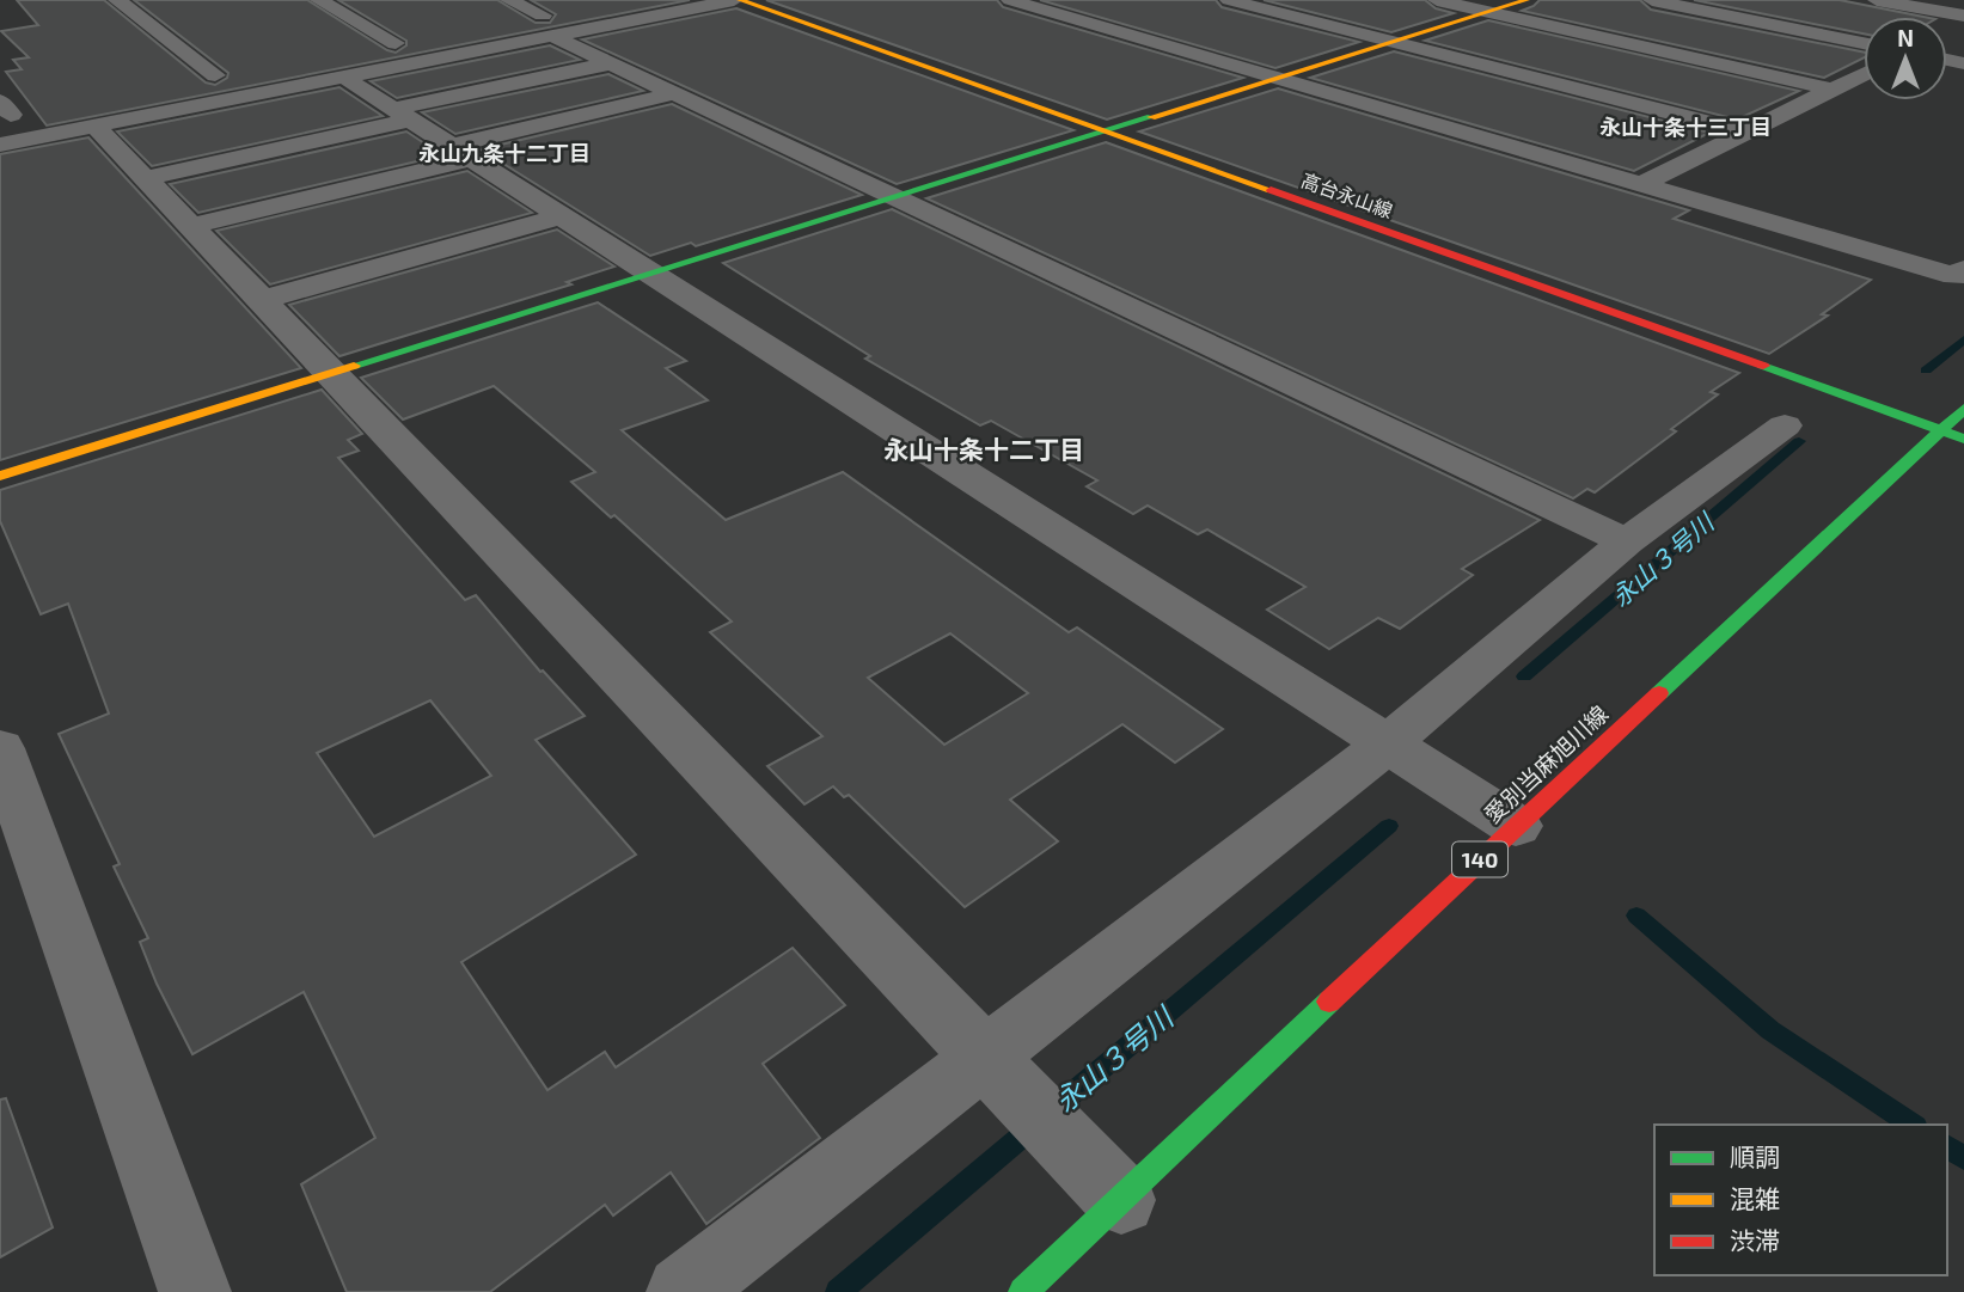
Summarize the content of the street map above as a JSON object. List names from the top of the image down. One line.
{"streets":{"street":["高台永山線","愛別当麻旭川線","140"]},"crossings":[["高台永山線","愛別当麻旭川線"]],"districts":["永山十条十三丁目","永山九条十二丁目","永山十条十二丁目"],"water":["永山３号川"],"legend":["順調","混雑","渋滞"],"north":"top"}
